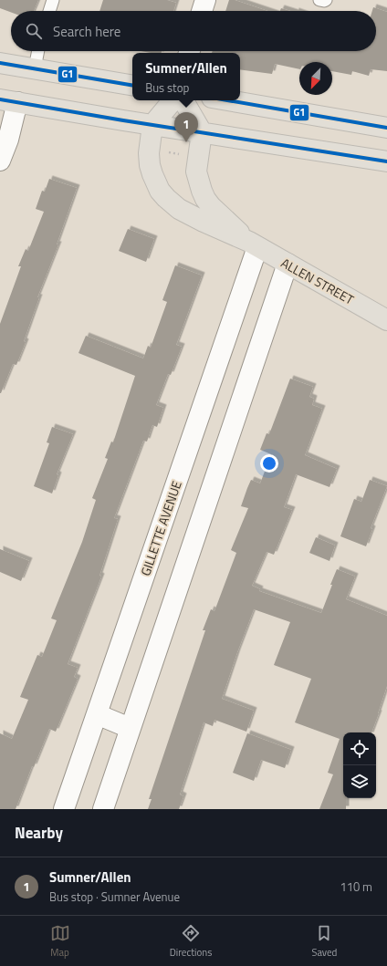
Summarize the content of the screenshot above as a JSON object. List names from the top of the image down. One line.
{"streets":{"main road":["ALLEN STREET"],"street":["GILLETTE AVENUE"]},"crossings":[["ALLEN STREET","GILLETTE AVENUE"]],"lines":["transit line G1"],"north":"bottom left","page":{"search":"Search here","popup":["Sumner/Allen","Bus stop"],"pins":"1","heading":"Nearby","list":[{"mark":"1","name":"Sumner/Allen","note":"Bus stop · Sumner Avenue","value":"110 m"}],"nav":["Map","Directions","Saved"]}}
